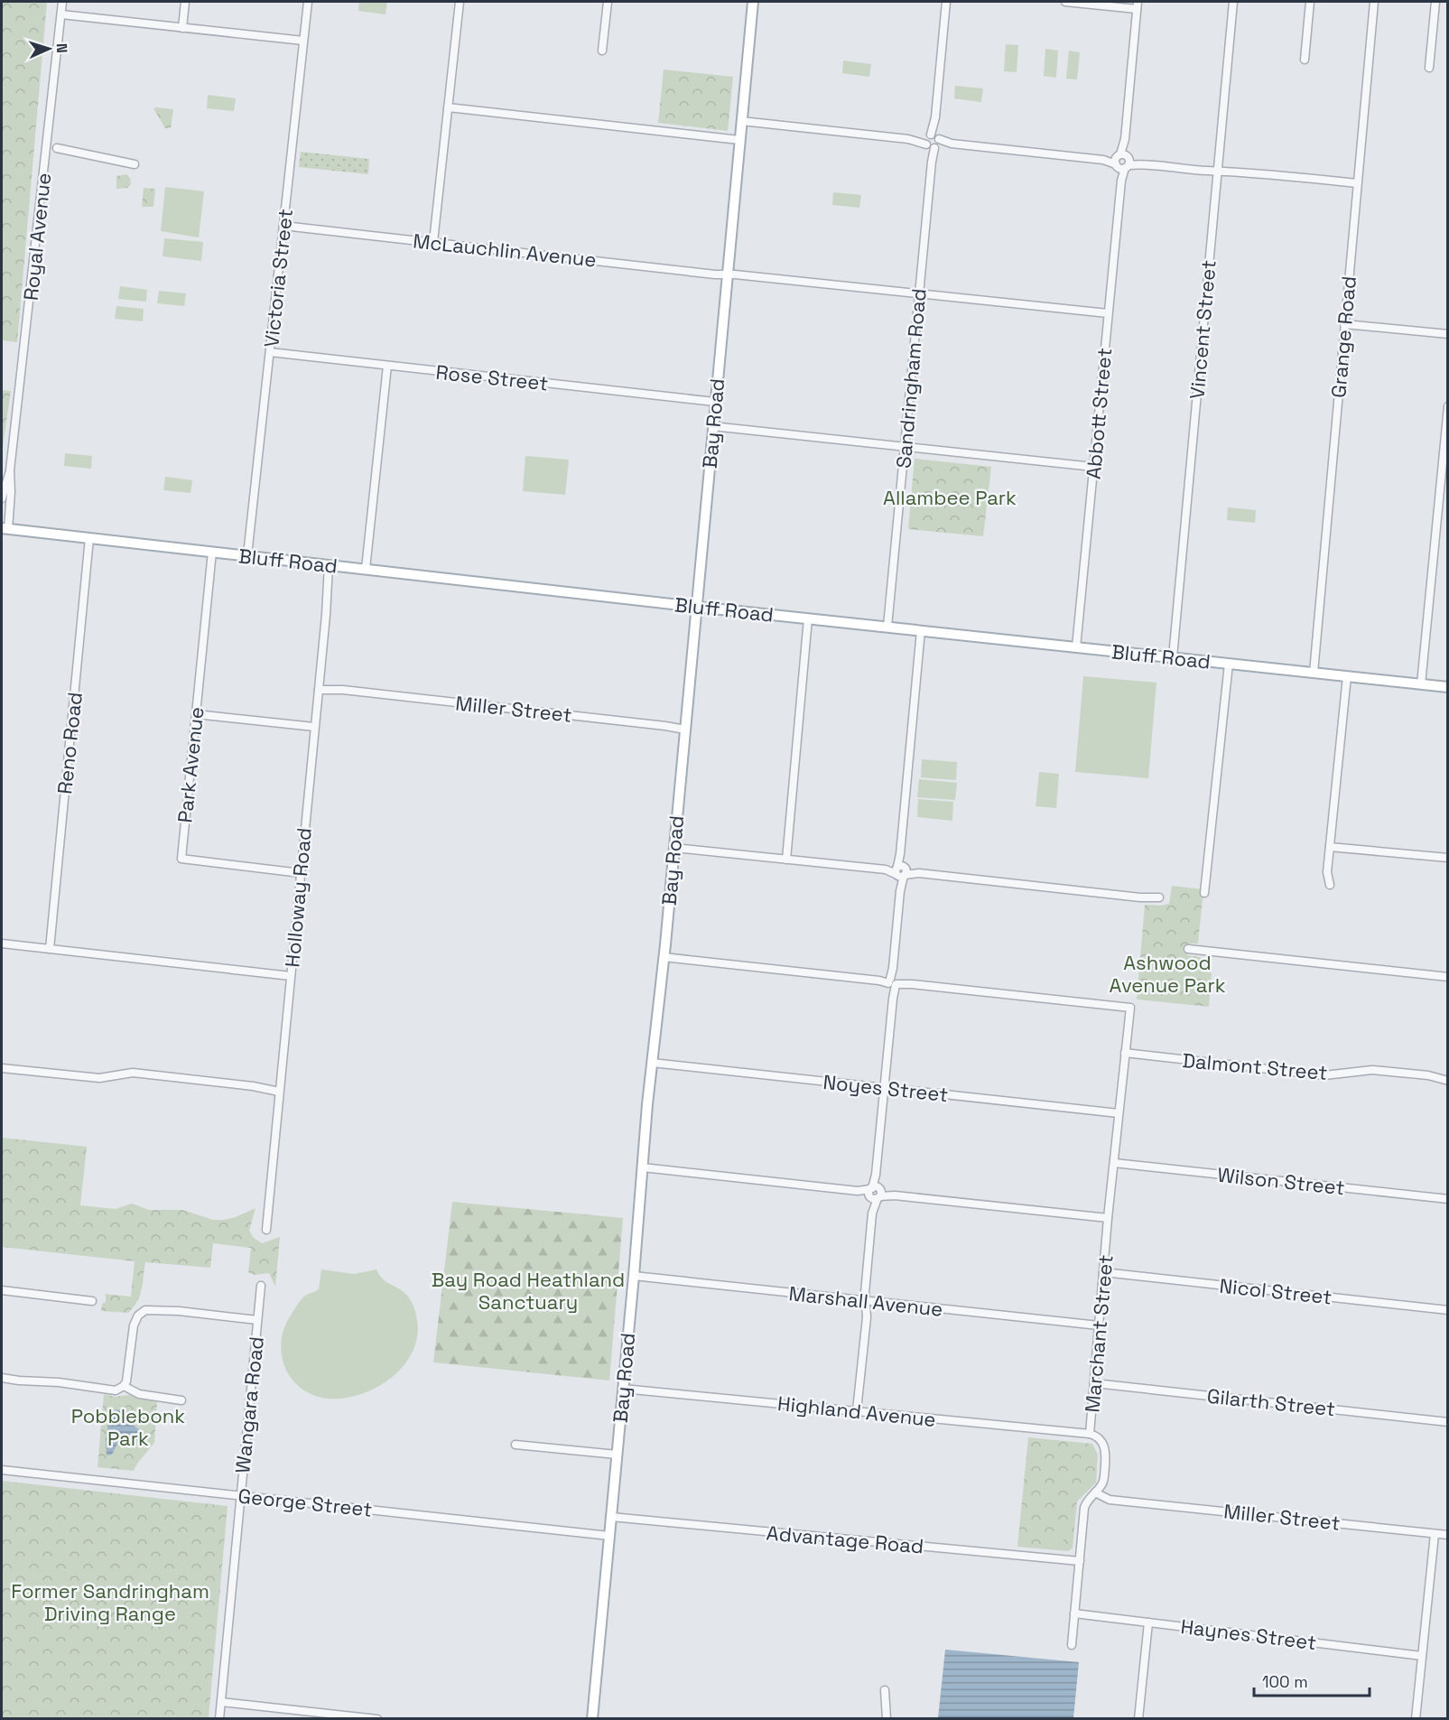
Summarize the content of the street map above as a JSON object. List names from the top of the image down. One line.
{"streets":{"main road":["Bay Road","Bluff Road"],"street":["Royal Avenue","McLauchlin Avenue","Victoria Street","Vincent Street","Grange Road","Rose Street","Sandringham Road","Abbott Street","Miller Street","Reno Road","Park Avenue","Holloway Road","Dalmont Street","Noyes Street","Wilson Street","Nicol Street","Marshall Avenue","Marchant Street","Gilarth Street","Wangara Road","Highland Avenue","George Street","Advantage Road","Haynes Street"]},"crossings":[["Royal Avenue","Bluff Road"],["McLauchlin Avenue","Victoria Street"],["McLauchlin Avenue","Sandringham Road"],["McLauchlin Avenue","Abbott Street"],["McLauchlin Avenue","Bay Road"],["Victoria Street","Rose Street"],["Victoria Street","Bluff Road"],["Vincent Street","Bluff Road"],["Grange Road","Bluff Road"],["Rose Street","Bay Road"],["Sandringham Road","Bluff Road"],["Abbott Street","Bluff Road"],["Bay Road","Bluff Road"],["Bay Road","Miller Street"],["Bay Road","Noyes Street"],["Bay Road","Marshall Avenue"],["Bay Road","Highland Avenue"],["Bay Road","George Street"],["Bay Road","Advantage Road"],["Bluff Road","Reno Road"],["Bluff Road","Park Avenue"],["Bluff Road","Holloway Road"],["Miller Street","Holloway Road"],["Park Avenue","Holloway Road"],["Dalmont Street","Marchant Street"],["Noyes Street","Marchant Street"],["Wilson Street","Marchant Street"],["Nicol Street","Marchant Street"],["Marshall Avenue","Marchant Street"],["Marchant Street","Gilarth Street"],["Marchant Street","Highland Avenue"],["Wangara Road","George Street"]],"parks":["Allambee Park","Ashwood Avenue Park","Bay Road Heathland Sanctuary","Pobblebonk Park","Former Sandringham Driving Range"],"scale_bar":"100 m","north":"right"}
